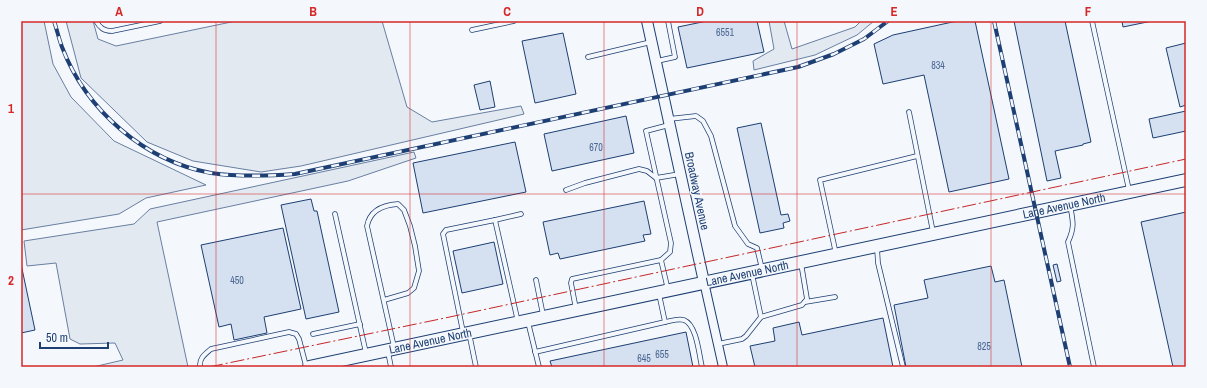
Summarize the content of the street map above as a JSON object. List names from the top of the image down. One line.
{"streets":{"main road":["Lane Avenue North"],"street":["Broadway Avenue"]},"crossings":[["Broadway Avenue","Lane Avenue North"]],"house_numbers":["6551","834","670","450","825","655","645"],"scale_bar":"50 m","grid":{"columns":["A","B","C","D","E","F"],"rows":["1","2"]}}
